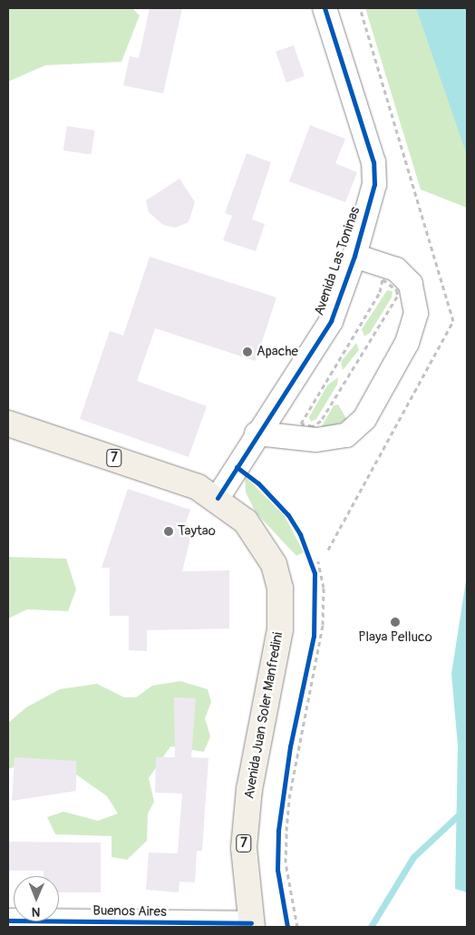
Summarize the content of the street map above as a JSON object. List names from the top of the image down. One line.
{"streets":{"highway":["7","Avenida Juan Soler Manfredini"],"street":["Avenida Las Toninas","Buenos Aires"]},"crossings":[["Avenida Las Toninas","7"],["Avenida Las Toninas","Avenida Juan Soler Manfredini"],["7","Avenida Juan Soler Manfredini"],["Avenida Juan Soler Manfredini","Buenos Aires"]],"places":["Apache","Taytao","Playa Pelluco"],"north":"bottom"}
